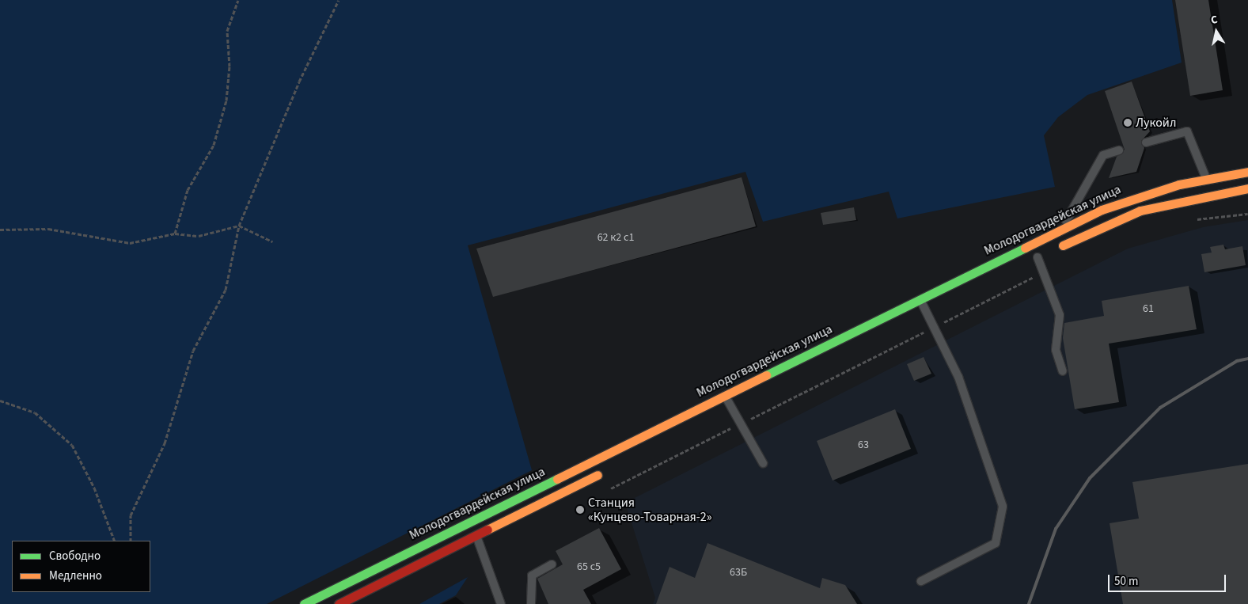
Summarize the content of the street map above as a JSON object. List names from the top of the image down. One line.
{"streets":{"main road":["Молодогвардейская улица"]},"places":["Лукойл","Станция «Кунцево-Товарная-2»"],"house_numbers":["62 к2 с1","61","63","65 с5","63Б"],"legend":["Свободно","Медленно"],"scale_bar":"50 m","north":"top"}
